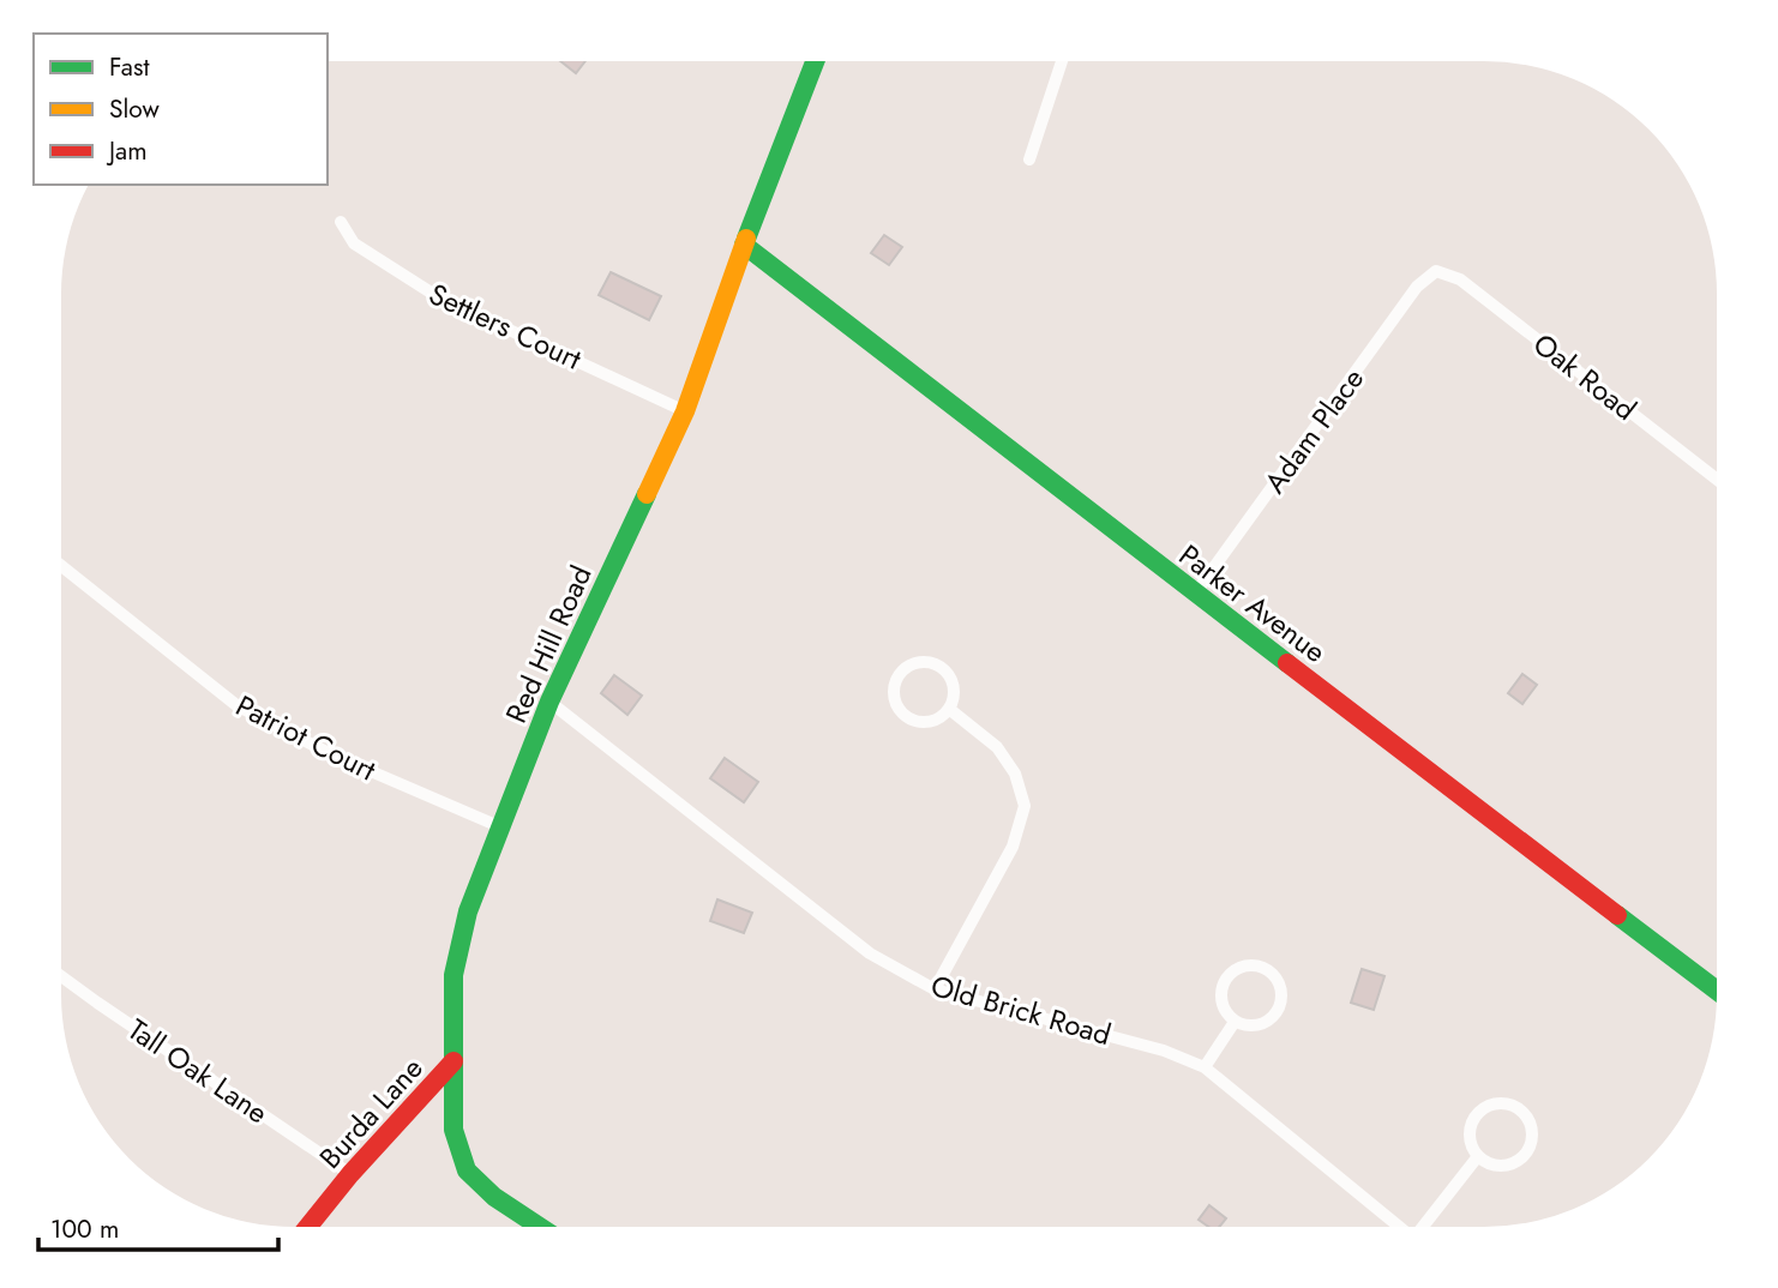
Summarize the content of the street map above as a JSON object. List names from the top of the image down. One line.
{"streets":{"street":["Settlers Court","Oak Road","Adam Place","Parker Avenue","Red Hill Road","Patriot Court","Old Brick Road","Tall Oak Lane","Burda Lane"]},"crossings":[["Settlers Court","Red Hill Road"],["Oak Road","Adam Place"],["Adam Place","Parker Avenue"],["Parker Avenue","Red Hill Road"],["Red Hill Road","Patriot Court"],["Red Hill Road","Old Brick Road"],["Red Hill Road","Burda Lane"],["Tall Oak Lane","Burda Lane"]],"legend":["Fast","Slow","Jam"],"scale_bar":"100 m"}
